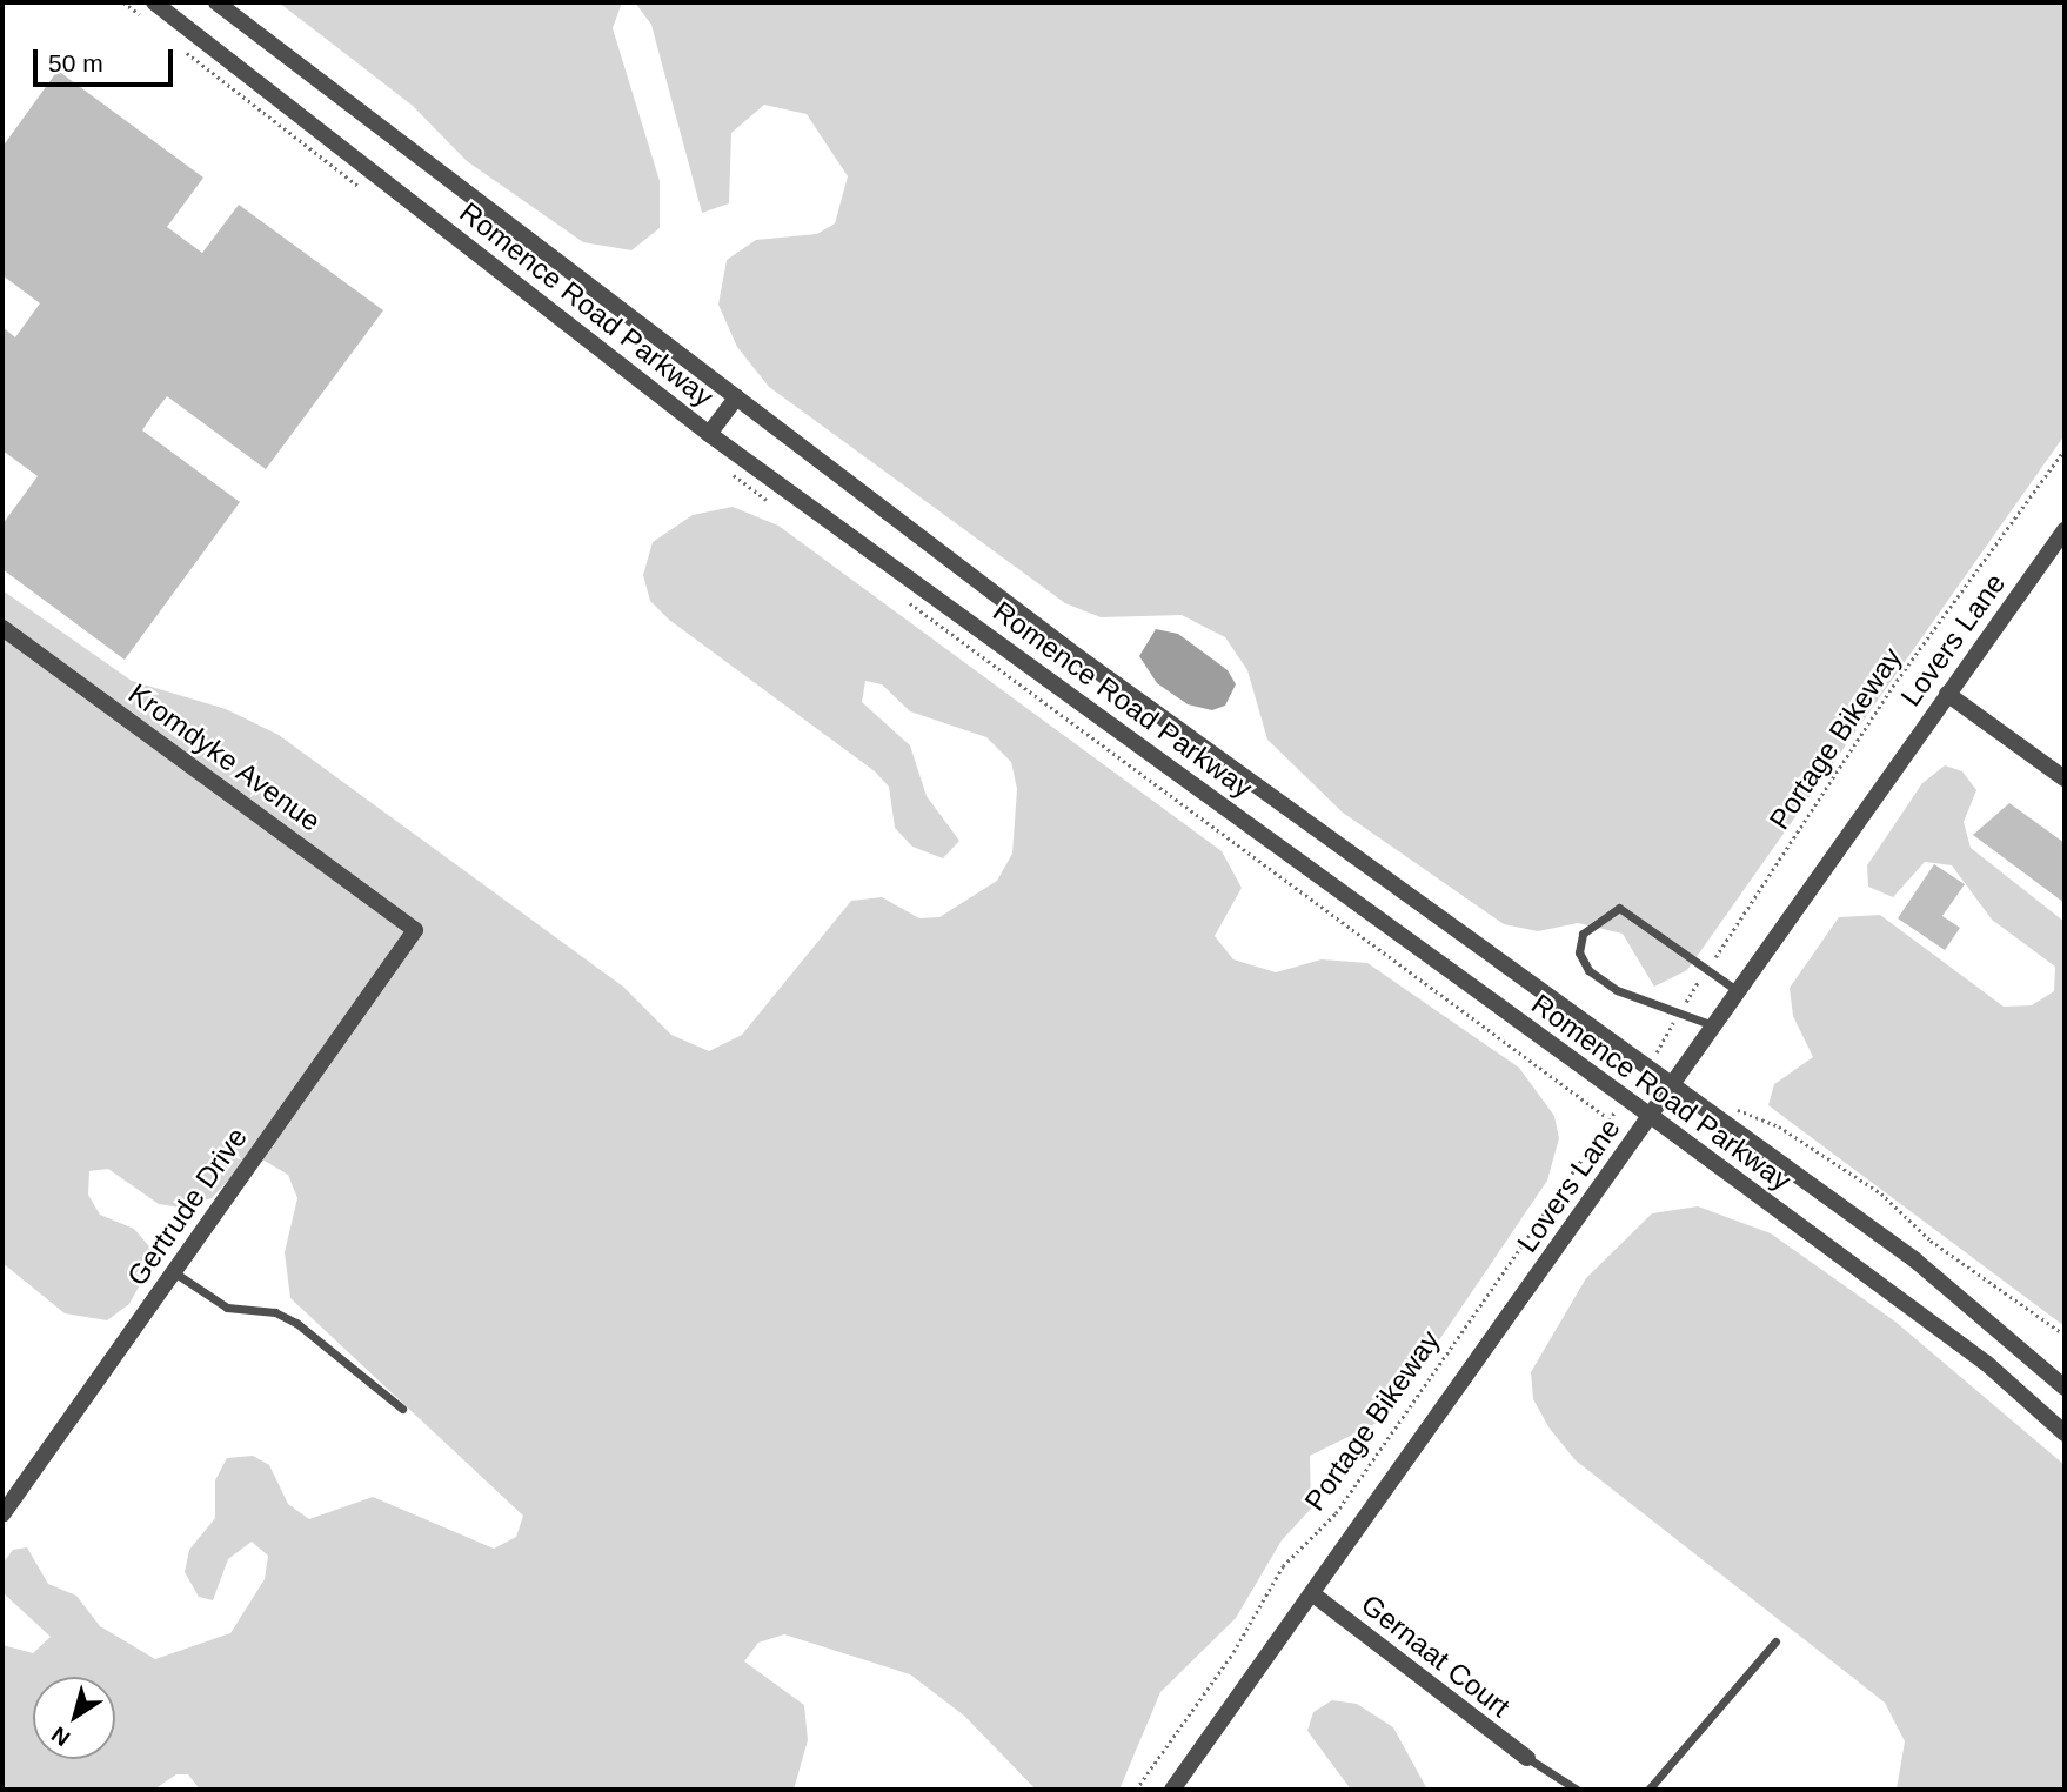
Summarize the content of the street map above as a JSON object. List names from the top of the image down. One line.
{"streets":{"street":["Romence Road Parkway","Lovers Lane","Kromdyke Avenue","Gertrude Drive","Gernaat Court"],"path":["Portage Bikeway"]},"crossings":[["Romence Road Parkway","Lovers Lane"],["Lovers Lane","Gernaat Court"],["Kromdyke Avenue","Gertrude Drive"]],"scale_bar":"50 m","north":"bottom left"}
